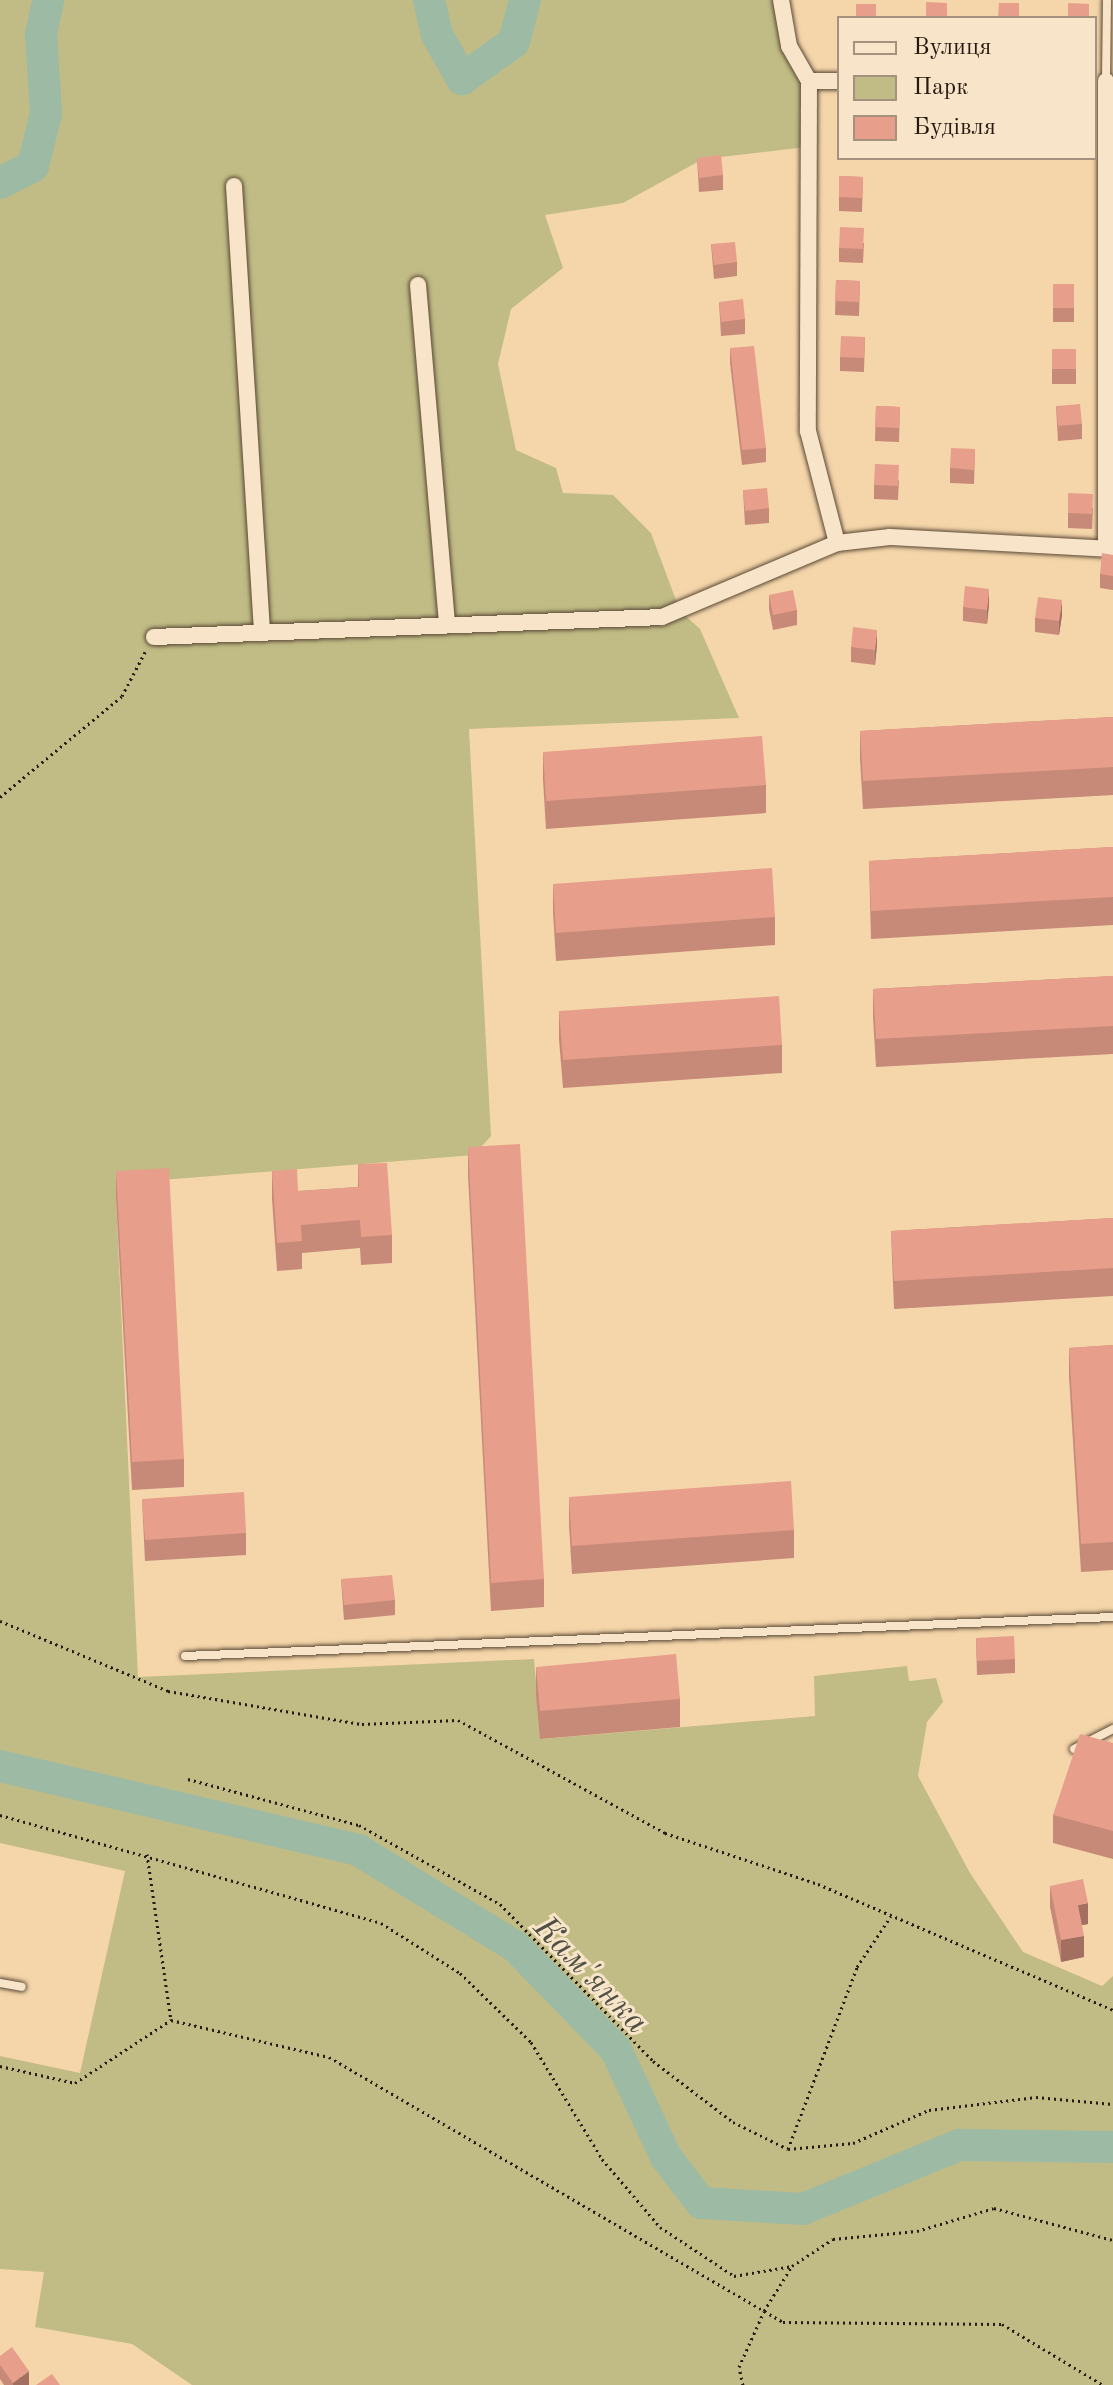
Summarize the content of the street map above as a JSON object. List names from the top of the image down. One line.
{"water":["Кам'янка"],"legend":["Вулиця","Парк","Будівля"]}
